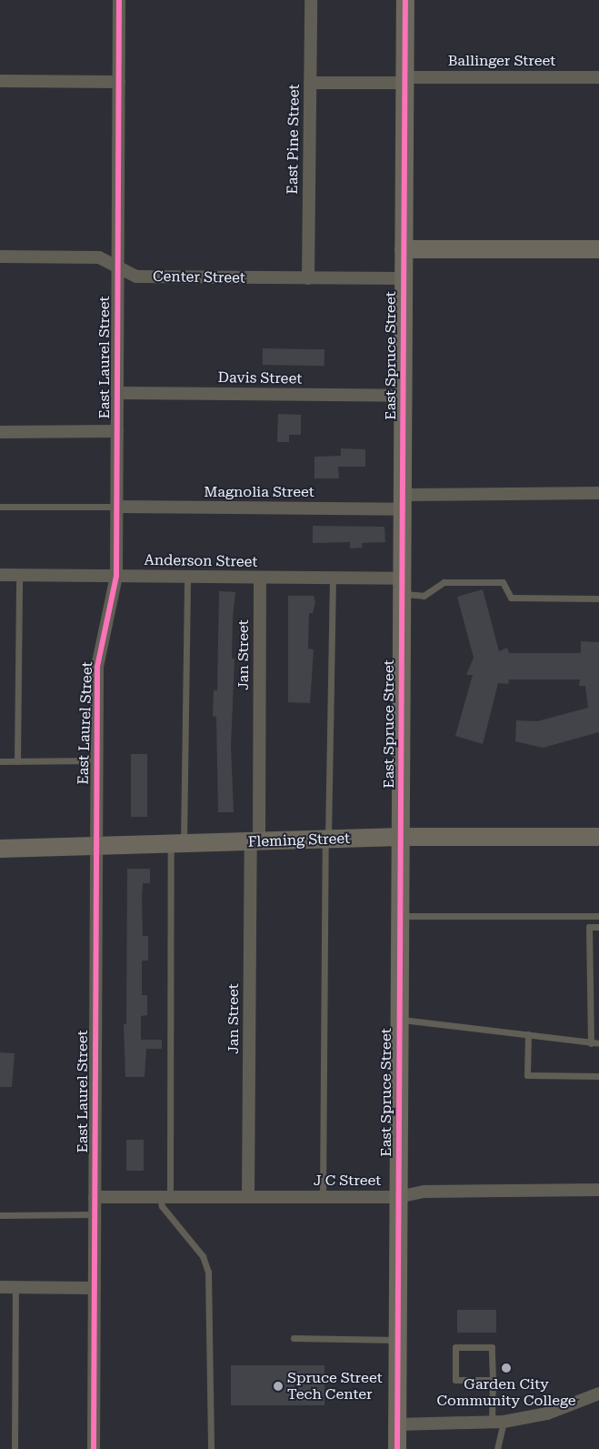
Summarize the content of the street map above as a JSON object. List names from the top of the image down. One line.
{"streets":{"street":["Ballinger Street","East Pine Street","Center Street","East Spruce Street","East Laurel Street","Davis Street","Magnolia Street","Anderson Street","Jan Street","Fleming Street","J C Street"]},"crossings":[["Ballinger Street","East Pine Street"],["Ballinger Street","East Spruce Street"],["East Pine Street","Center Street"],["Center Street","East Spruce Street"],["Center Street","East Laurel Street"],["East Spruce Street","Davis Street"],["East Spruce Street","Magnolia Street"],["East Spruce Street","Anderson Street"],["East Spruce Street","Fleming Street"],["East Spruce Street","J C Street"],["East Laurel Street","Davis Street"],["East Laurel Street","Magnolia Street"],["East Laurel Street","Anderson Street"],["East Laurel Street","Fleming Street"],["East Laurel Street","J C Street"],["Anderson Street","Jan Street"],["Jan Street","Fleming Street"],["Jan Street","J C Street"]],"places":["Garden City Community College","Spruce Street Tech Center"]}
